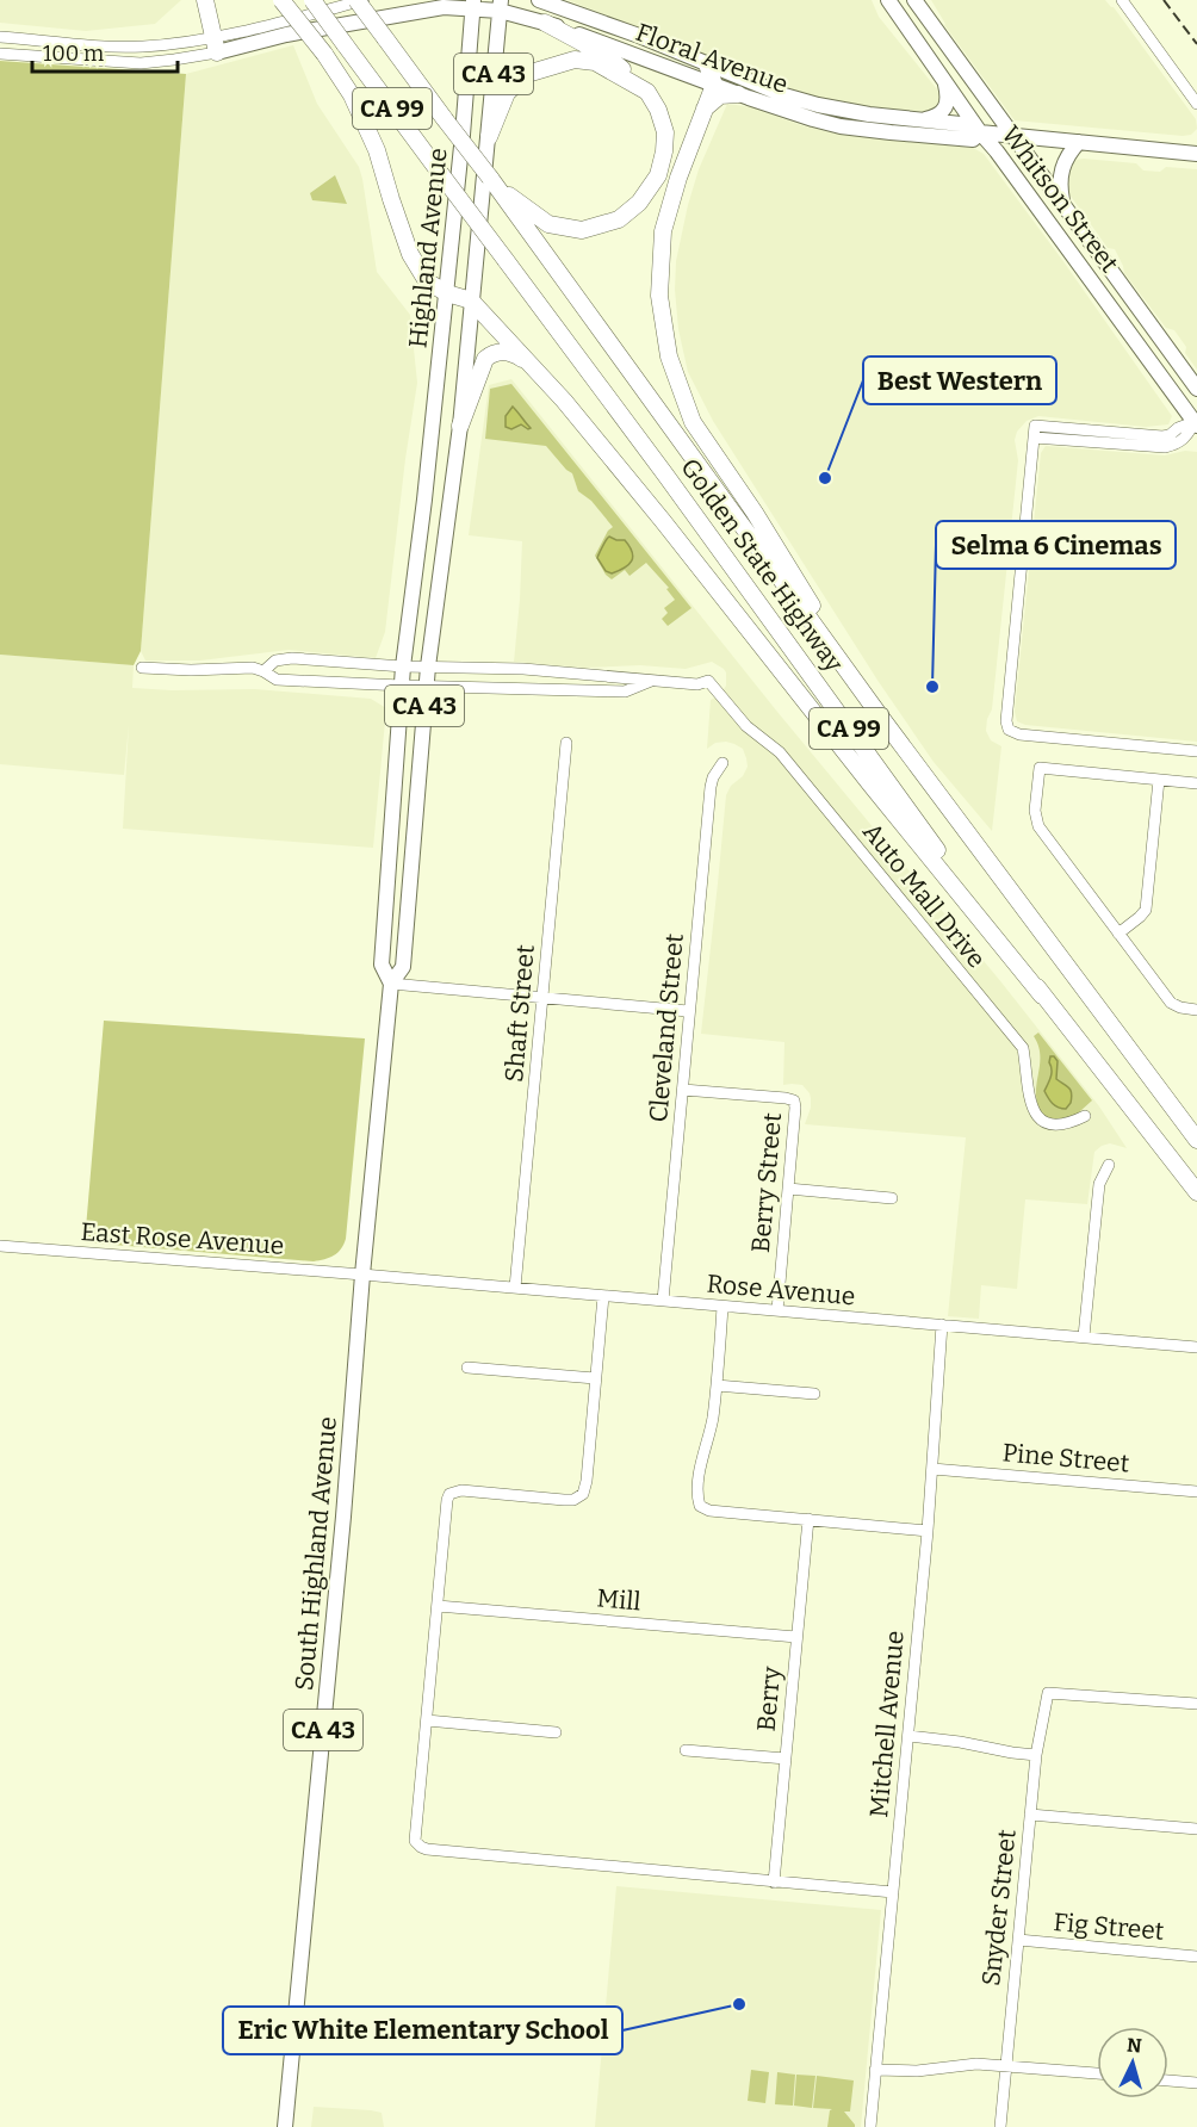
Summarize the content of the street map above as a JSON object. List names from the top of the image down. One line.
{"streets":{"highway":["CA 99","Golden State Highway"],"main road":["Floral Avenue","CA 43","Whitson Street","Highland Avenue","South Highland Avenue"],"street":["Auto Mall Drive","Shaft Street","Cleveland Street","Berry Street","East Rose Avenue","Rose Avenue","Pine Street","Mill","Berry","Mitchell Avenue","Snyder Street","Fig Street"]},"crossings":[["Floral Avenue","Whitson Street"],["Floral Avenue","Highland Avenue"],["CA 99","Golden State Highway"],["Highland Avenue","South Highland Avenue"],["Shaft Street","Rose Avenue"],["Cleveland Street","Berry Street"],["Cleveland Street","Rose Avenue"],["Berry Street","Rose Avenue"],["East Rose Avenue","Rose Avenue"],["East Rose Avenue","South Highland Avenue"],["Rose Avenue","South Highland Avenue"],["Rose Avenue","Mitchell Avenue"],["Pine Street","Mitchell Avenue"],["Mill","Berry"],["Snyder Street","Fig Street"]],"places":["Best Western","Selma 6 Cinemas","Eric White Elementary School"],"scale_bar":"100 m","north":"top"}
